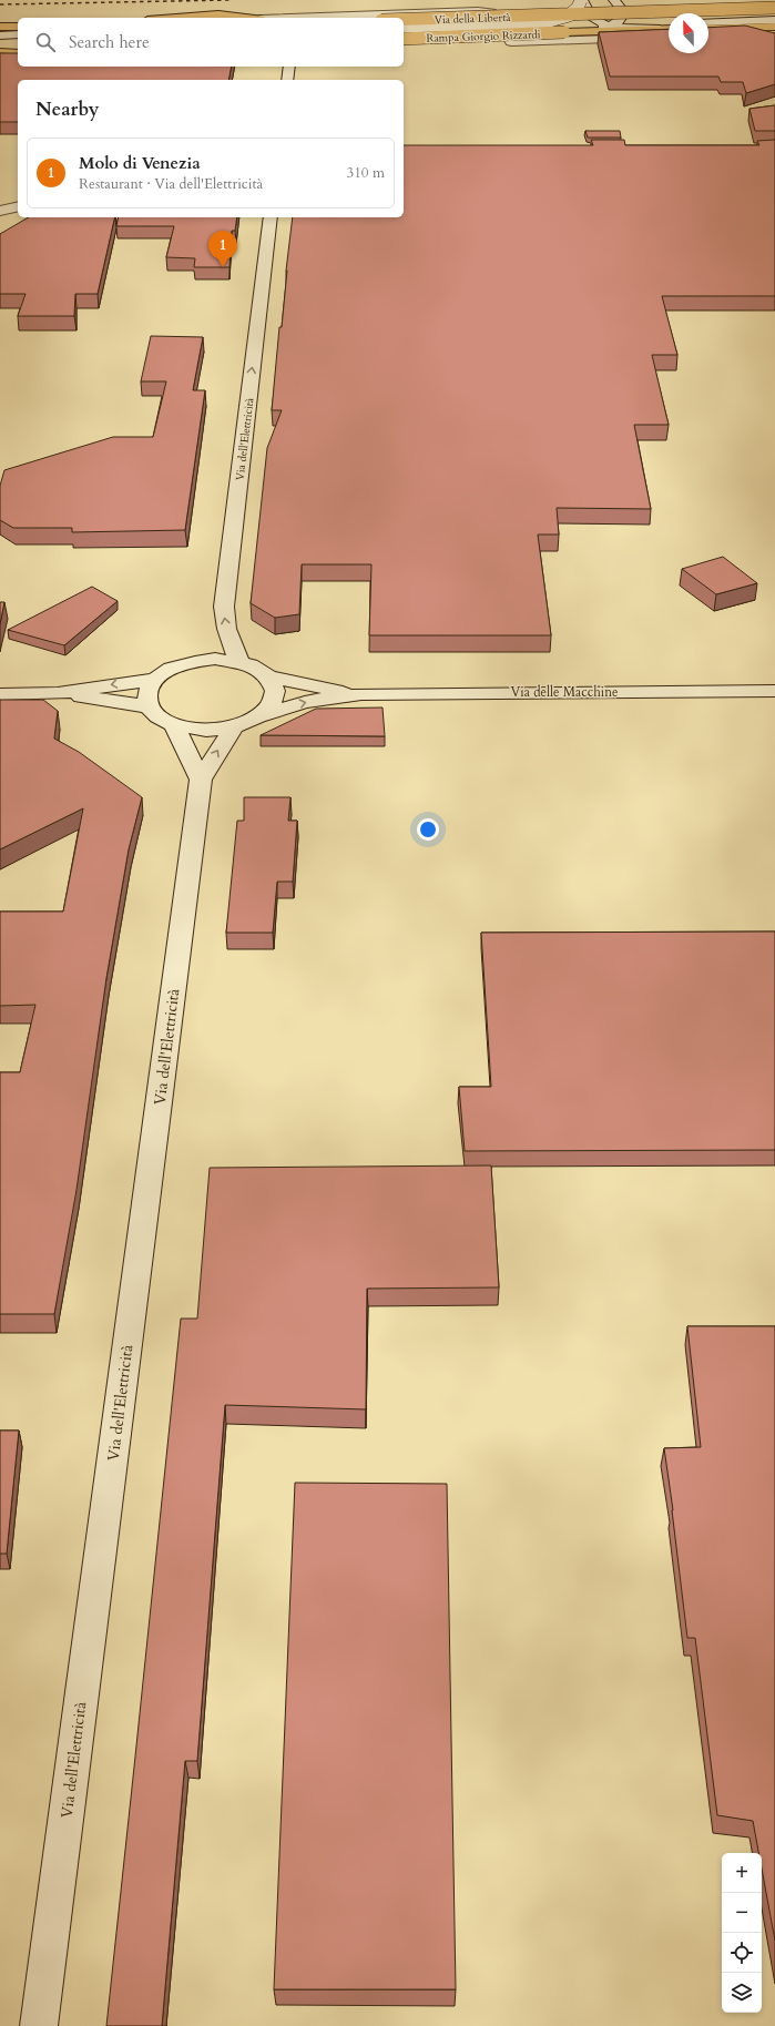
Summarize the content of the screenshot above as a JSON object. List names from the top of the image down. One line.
{"streets":{"main road":["Via della Libertà","Rampa Giorgio Rizzardi"],"street":["Via dell'Elettricità","Via delle Macchine"]},"crossings":[["Via dell'Elettricità","Via delle Macchine"]],"north":"top","page":{"search":"Search here","heading":"Nearby","list":[{"mark":"1","name":"Molo di Venezia","note":"Restaurant · Via dell'Elettricità","value":"310 m"}],"pins":"1","map_buttons":["+","−"]}}
